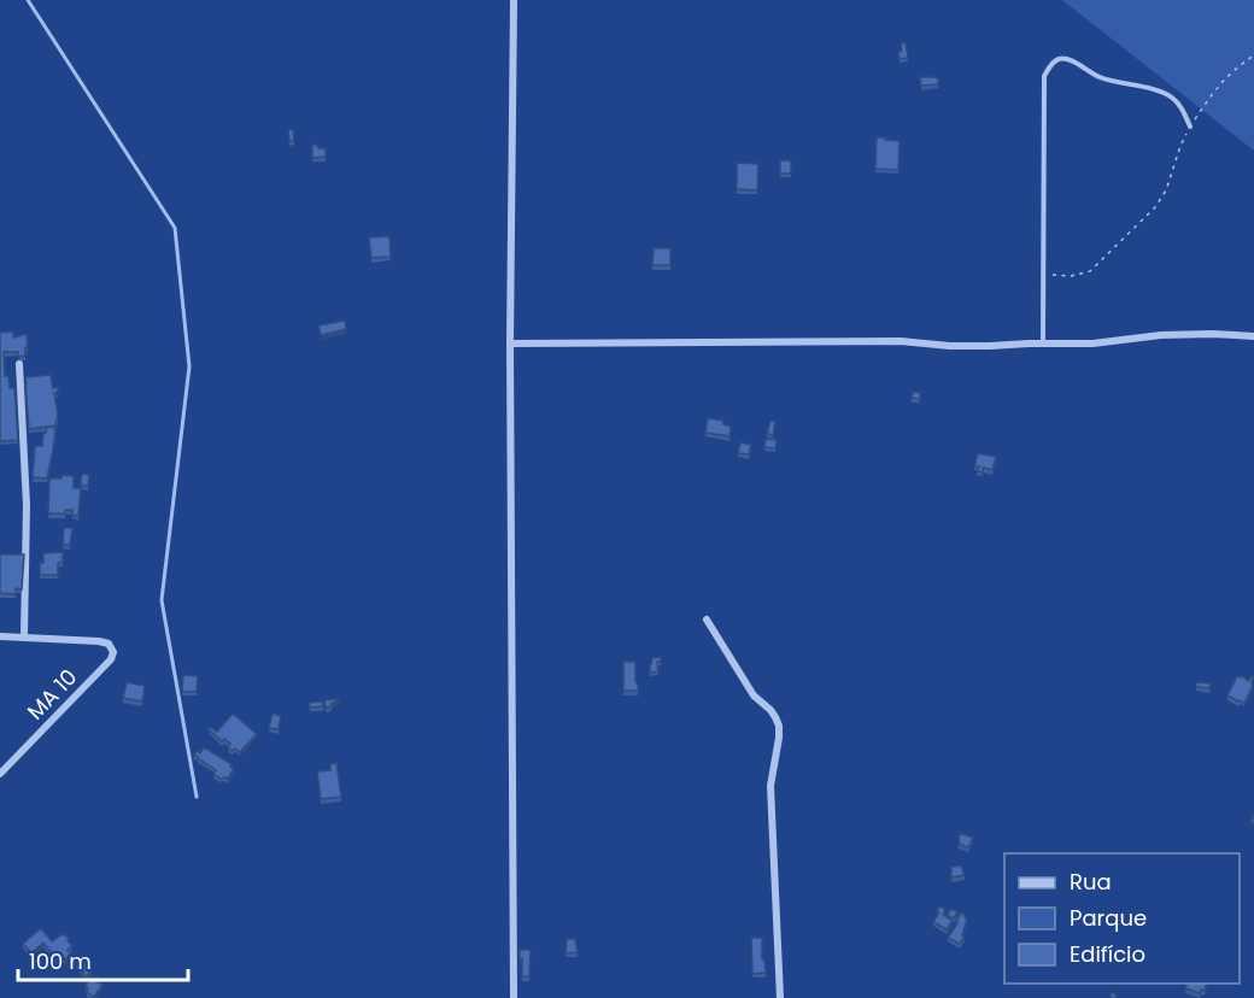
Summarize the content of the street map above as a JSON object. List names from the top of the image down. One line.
{"streets":{"street":["MA 10"]},"legend":["Rua","Parque","Edifício"],"scale_bar":"100 m"}
